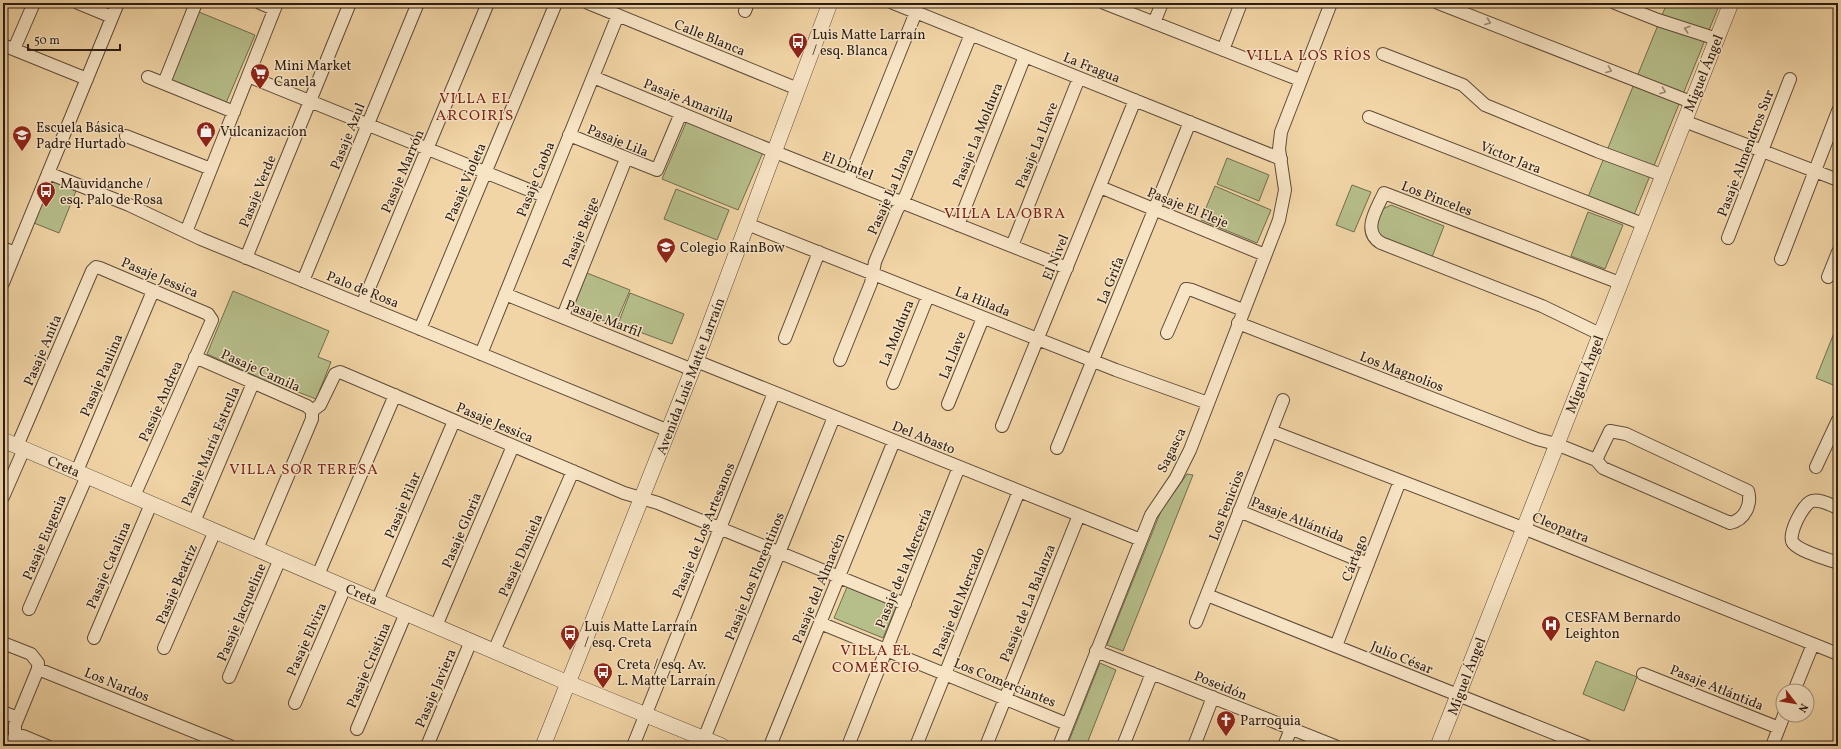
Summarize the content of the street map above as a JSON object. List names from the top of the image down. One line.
{"streets":{"street":["Calle Blanca","La Fragua","Miguel Ángel","Pasaje Amarilla","Pasaje La Moldura","Pasaje Azul","Pasaje Lila","Pasaje La Llave","Pasaje Almendros Sur","Víctor Jara","El Dintel","Pasaje Marrón","Pasaje Caoba","Pasaje Violeta","Pasaje Verde","Pasaje La Llana","Los Pinceles","Pasaje El Fleje","Pasaje Beige","El Nivel","Pasaje Jessica","La Grifa","Palo de Rosa","La Hilada","Pasaje Marfil","La Moldura","Pasaje Anita","La Llave","Pasaje Camila","Los Magnolios","Pasaje Paulina","Avenida Luis Matte Larraín","Pasaje Andrea","Del Abasto","Pasaje María Estrella","Sagasca","Creta","Pasaje Pilar","Los Fenicios","Pasaje Atlántida","Cleopatra","Pasaje Gloria","Pasaje de Los Artesanos","Pasaje Eugenia","Pasaje Daniela","Cártago","Pasaje Catalina","Pasaje de la Mercería","Pasaje Los Florentinos","Pasaje Beatriz","Pasaje del Almacén","Pasaje del Mercado","Pasaje de La Balanza","Pasaje Jacqueline","Pasaje Elvira","Julio César","Pasaje Cristina","Los Comerciantes","Los Nardos","Poseidón","Pasaje Javiera"]},"crossings":[["Calle Blanca","Pasaje Caoba"],["Calle Blanca","Avenida Luis Matte Larraín"],["La Fragua","Pasaje La Moldura"],["La Fragua","Pasaje La Llave"],["La Fragua","Pasaje La Llana"],["La Fragua","El Nivel"],["La Fragua","La Grifa"],["La Fragua","Sagasca"],["Miguel Ángel","Víctor Jara"],["Miguel Ángel","Los Pinceles"],["Miguel Ángel","Los Magnolios"],["Miguel Ángel","Cleopatra"],["Miguel Ángel","Julio César"],["Pasaje Amarilla","Pasaje Lila"],["Pasaje Amarilla","El Dintel"],["Pasaje Amarilla","Pasaje Caoba"],["Pasaje Amarilla","Avenida Luis Matte Larraín"],["Pasaje La Moldura","El Dintel"],["Pasaje Azul","Palo de Rosa"],["Pasaje Lila","Pasaje Caoba"],["Pasaje Lila","Pasaje Beige"],["Pasaje La Llave","El Dintel"],["El Dintel","Pasaje La Llana"],["El Dintel","El Nivel"],["El Dintel","Avenida Luis Matte Larraín"],["Pasaje Marrón","Palo de Rosa"],["Pasaje Caoba","Palo de Rosa"],["Pasaje Caoba","Pasaje Marfil"],["Pasaje Violeta","Palo de Rosa"],["Pasaje Verde","Palo de Rosa"],["Pasaje La Llana","La Hilada"],["Pasaje El Fleje","El Nivel"],["Pasaje El Fleje","La Grifa"],["Pasaje El Fleje","Sagasca"],["Pasaje Beige","Pasaje Marfil"],["El Nivel","La Hilada"],["Pasaje Jessica","Pasaje Anita"],["Pasaje Jessica","Pasaje Camila"],["Pasaje Jessica","Pasaje Paulina"],["Pasaje Jessica","Avenida Luis Matte Larraín"],["Pasaje Jessica","Pasaje Andrea"],["Pasaje Jessica","Pasaje Pilar"],["Pasaje Jessica","Pasaje Gloria"],["Pasaje Jessica","Pasaje de Los Artesanos"],["Pasaje Jessica","Pasaje Daniela"],["Pasaje Jessica","Pasaje de la Mercería"],["Pasaje Jessica","Pasaje Los Florentinos"],["Pasaje Jessica","Pasaje del Almacén"],["La Grifa","La Hilada"],["Palo de Rosa","Avenida Luis Matte Larraín"],["La Hilada","La Moldura"],["La Hilada","La Llave"],["La Hilada","Avenida Luis Matte Larraín"],["La Hilada","Sagasca"],["Pasaje Marfil","Avenida Luis Matte Larraín"],["Pasaje Marfil","Del Abasto"],["Pasaje Anita","Creta"],["Pasaje Camila","Pasaje Andrea"],["Pasaje Camila","Pasaje María Estrella"],["Los Magnolios","Sagasca"],["Pasaje Paulina","Creta"],["Pasaje Paulina","Pasaje Eugenia"],["Avenida Luis Matte Larraín","Del Abasto"],["Avenida Luis Matte Larraín","Creta"],["Pasaje Andrea","Creta"],["Del Abasto","Sagasca"],["Del Abasto","Pasaje de Los Artesanos"],["Del Abasto","Pasaje de la Mercería"],["Del Abasto","Pasaje Los Florentinos"],["Del Abasto","Pasaje del Almacén"],["Del Abasto","Pasaje del Mercado"],["Del Abasto","Pasaje de La Balanza"],["Pasaje María Estrella","Creta"],["Sagasca","Los Comerciantes"],["Sagasca","Poseidón"],["Creta","Pasaje Pilar"],["Creta","Pasaje Gloria"],["Creta","Pasaje de Los Artesanos"],["Creta","Pasaje Eugenia"],["Creta","Pasaje Daniela"],["Creta","Pasaje Catalina"],["Creta","Pasaje Los Florentinos"],["Creta","Pasaje Beatriz"],["Creta","Pasaje Jacqueline"],["Creta","Pasaje Elvira"],["Creta","Pasaje Cristina"],["Creta","Pasaje Javiera"],["Los Fenicios","Pasaje Atlántida"],["Los Fenicios","Cleopatra"],["Los Fenicios","Julio César"],["Pasaje Atlántida","Cártago"],["Cleopatra","Cártago"],["Cártago","Julio César"],["Pasaje de la Mercería","Los Comerciantes"],["Pasaje del Almacén","Los Comerciantes"],["Pasaje del Mercado","Los Comerciantes"],["Pasaje de La Balanza","Los Comerciantes"]],"districts":["VILLA LOS RÍOS","VILLA EL ARCOIRIS","VILLA LA OBRA","VILLA SOR TERESA","VILLA EL COMERCIO"],"places":{"bus stop":["Luis Matte Larraín / esq. Blanca","Mauvidanche / esq. Palo de Rosa","Luis Matte Larraín / esq. Creta","Creta / esq. Av. L. Matte Larraín"],"supermarket":["Mini Market Canela"],"shop":["Vulcanizacion"],"school or university":["Escuela Básica Padre Hurtado","Colegio RainBow"],"hospital":["CESFAM Bernardo Leighton"],"church":["Parroquia"]},"scale_bar":"50 m","north":"bottom right"}
